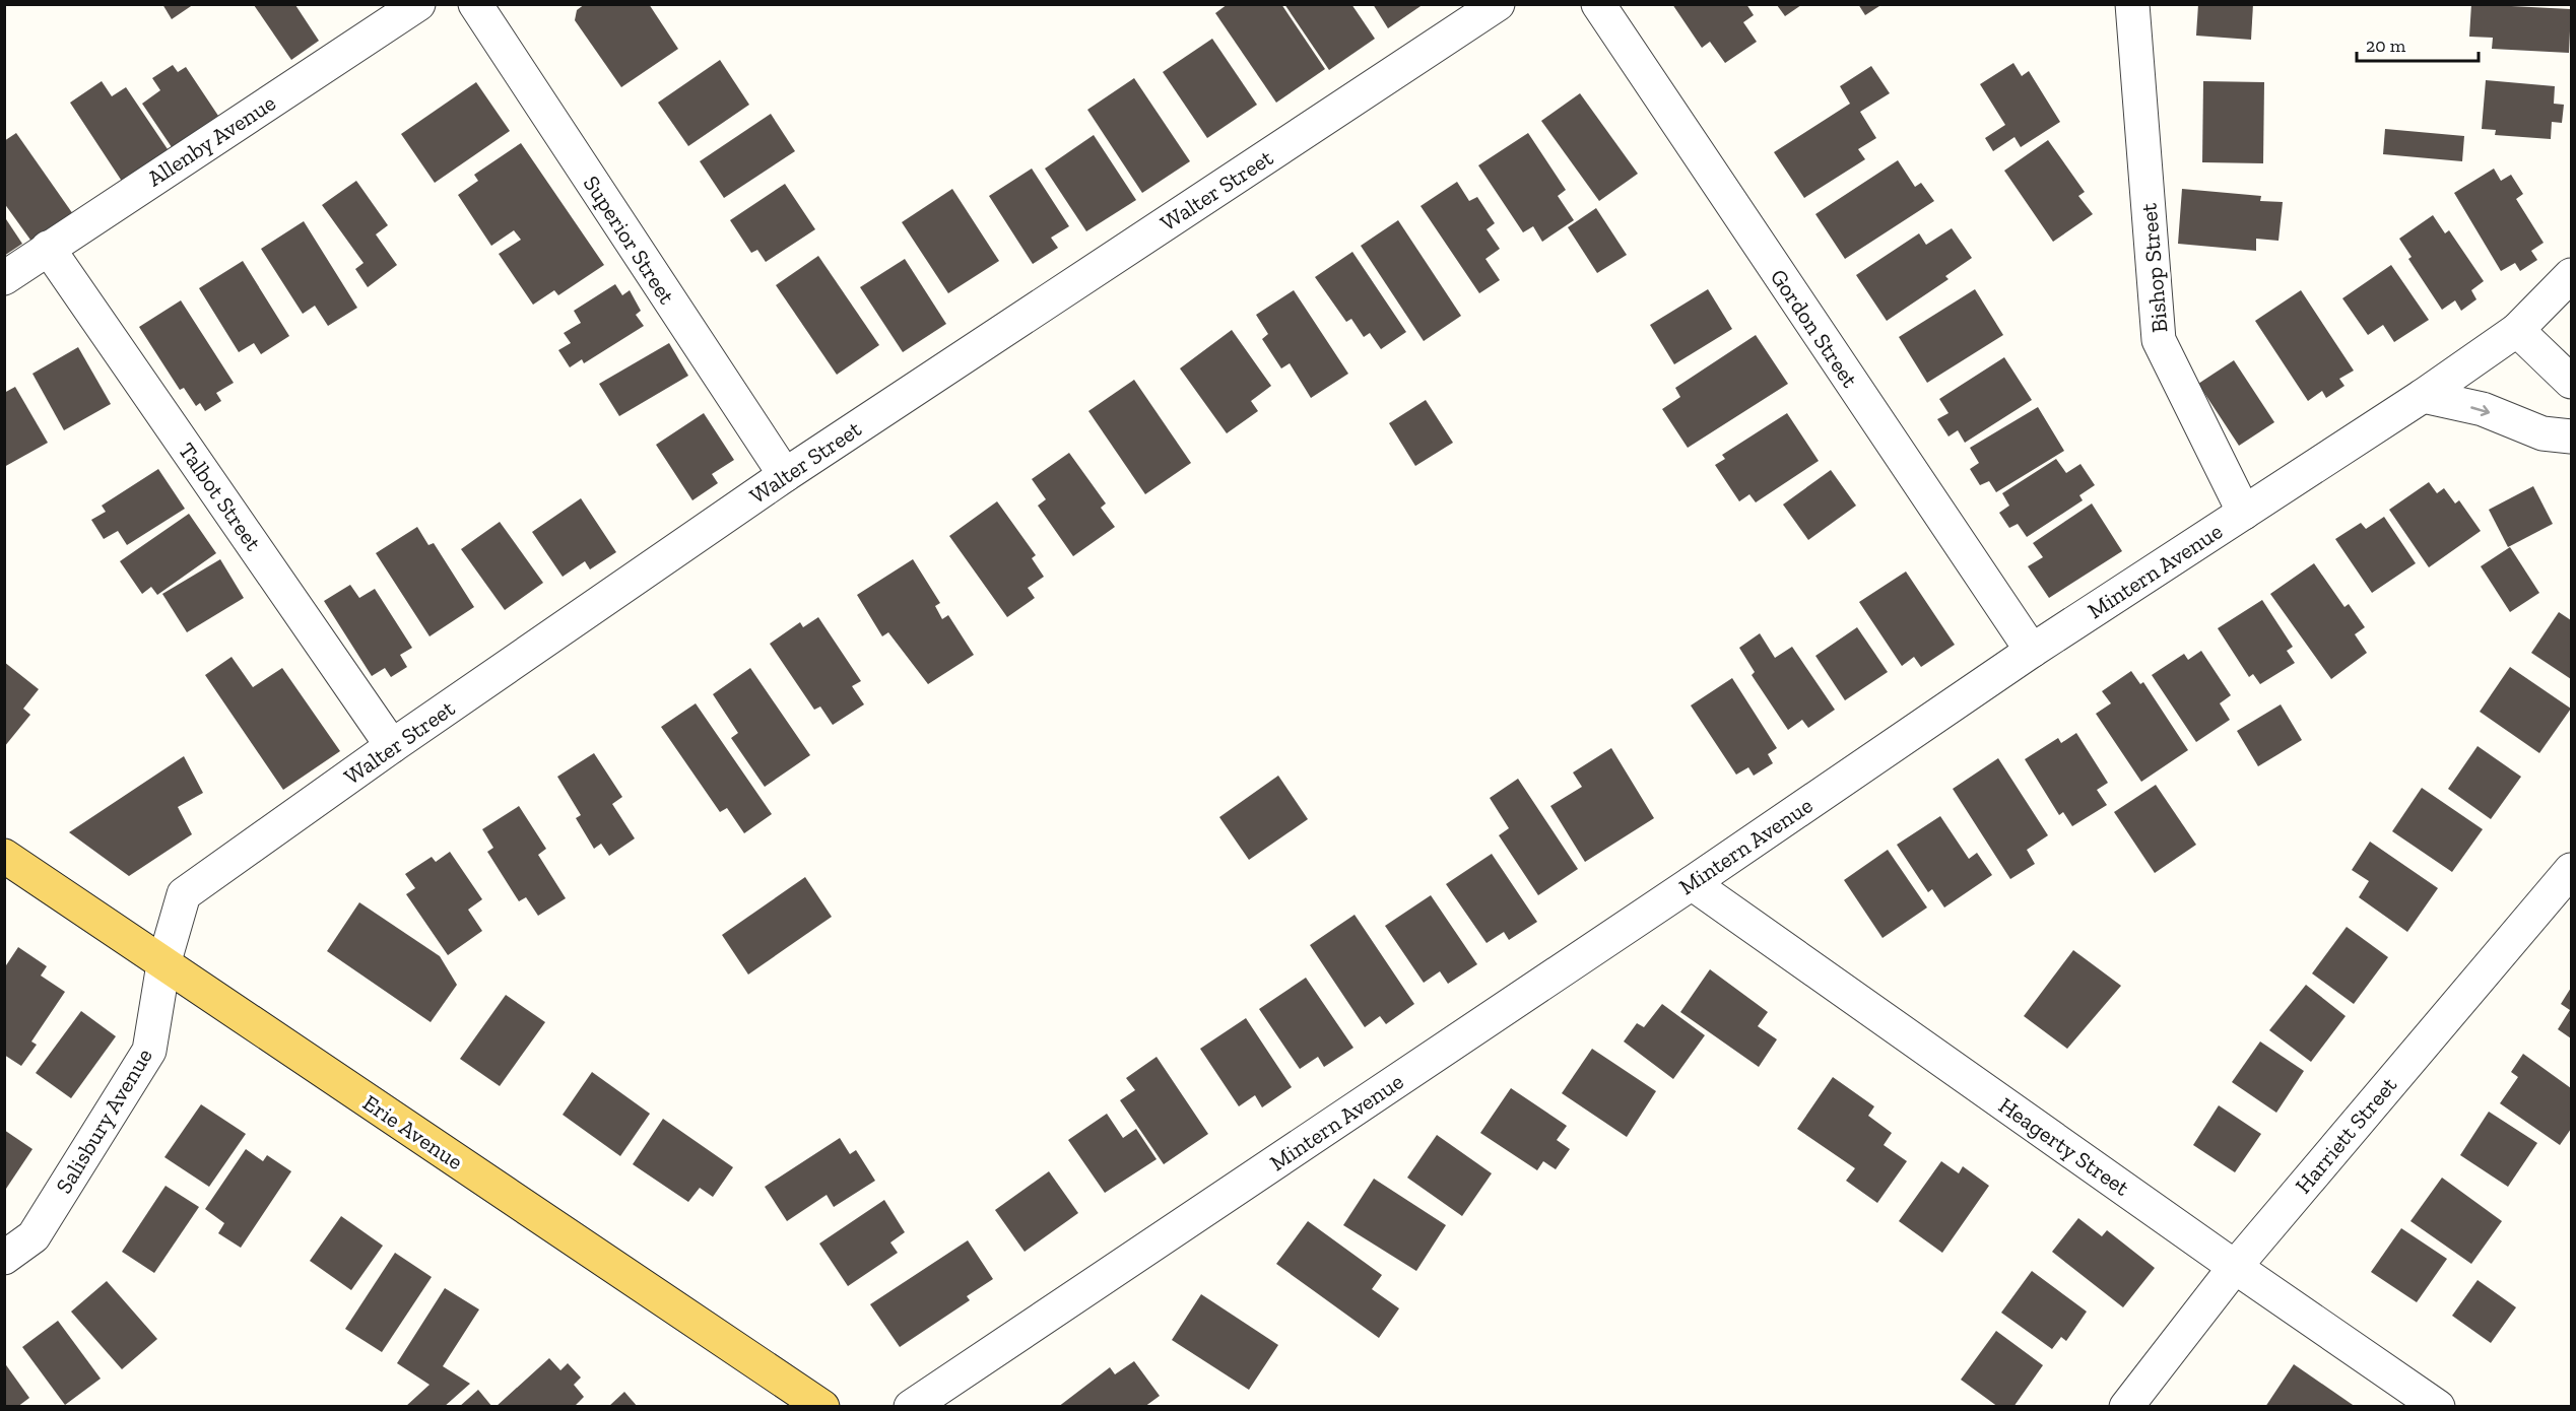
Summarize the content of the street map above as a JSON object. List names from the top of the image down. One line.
{"streets":{"main road":["Erie Avenue"],"street":["Allenby Avenue","Walter Street","Superior Street","Bishop Street","Gordon Street","Talbot Street","Mintern Avenue","Salisbury Avenue","Harriett Street","Heagerty Street"]},"crossings":[["Allenby Avenue","Talbot Street"],["Walter Street","Superior Street"],["Walter Street","Talbot Street"],["Walter Street","Salisbury Avenue"],["Walter Street","Erie Avenue"],["Bishop Street","Mintern Avenue"],["Gordon Street","Mintern Avenue"],["Mintern Avenue","Heagerty Street"],["Salisbury Avenue","Erie Avenue"],["Harriett Street","Heagerty Street"]],"scale_bar":"20 m"}
